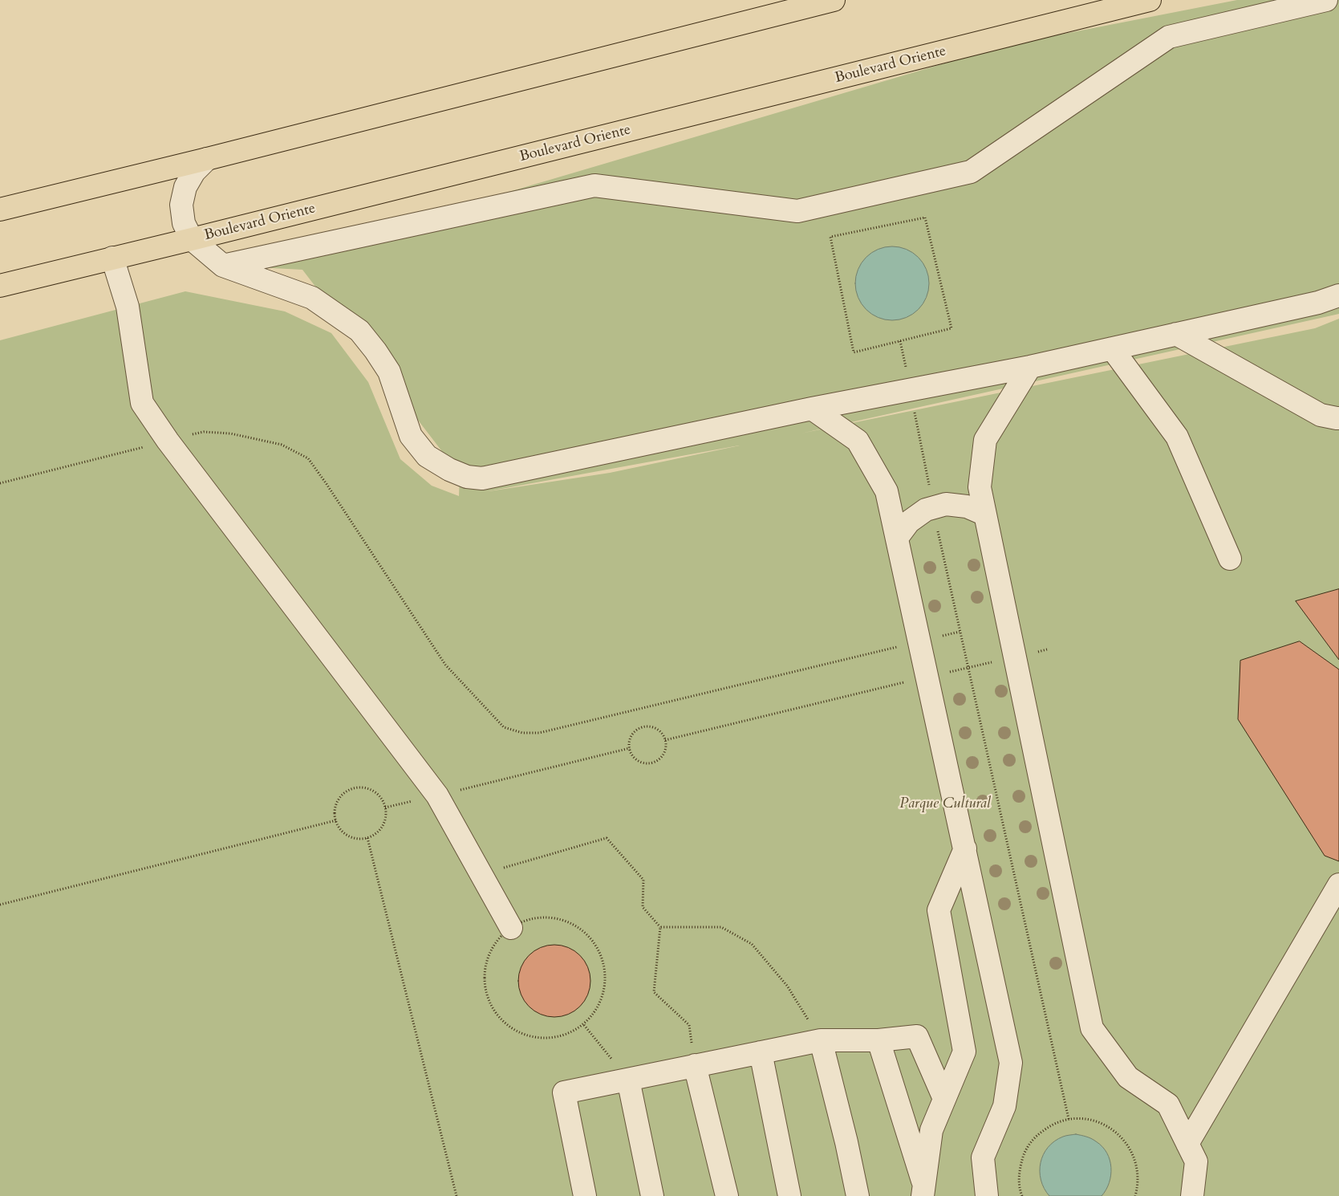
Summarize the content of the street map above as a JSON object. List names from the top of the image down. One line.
{"streets":{"main road":["Boulevard Oriente"]},"parks":["Parque Cultural"]}
